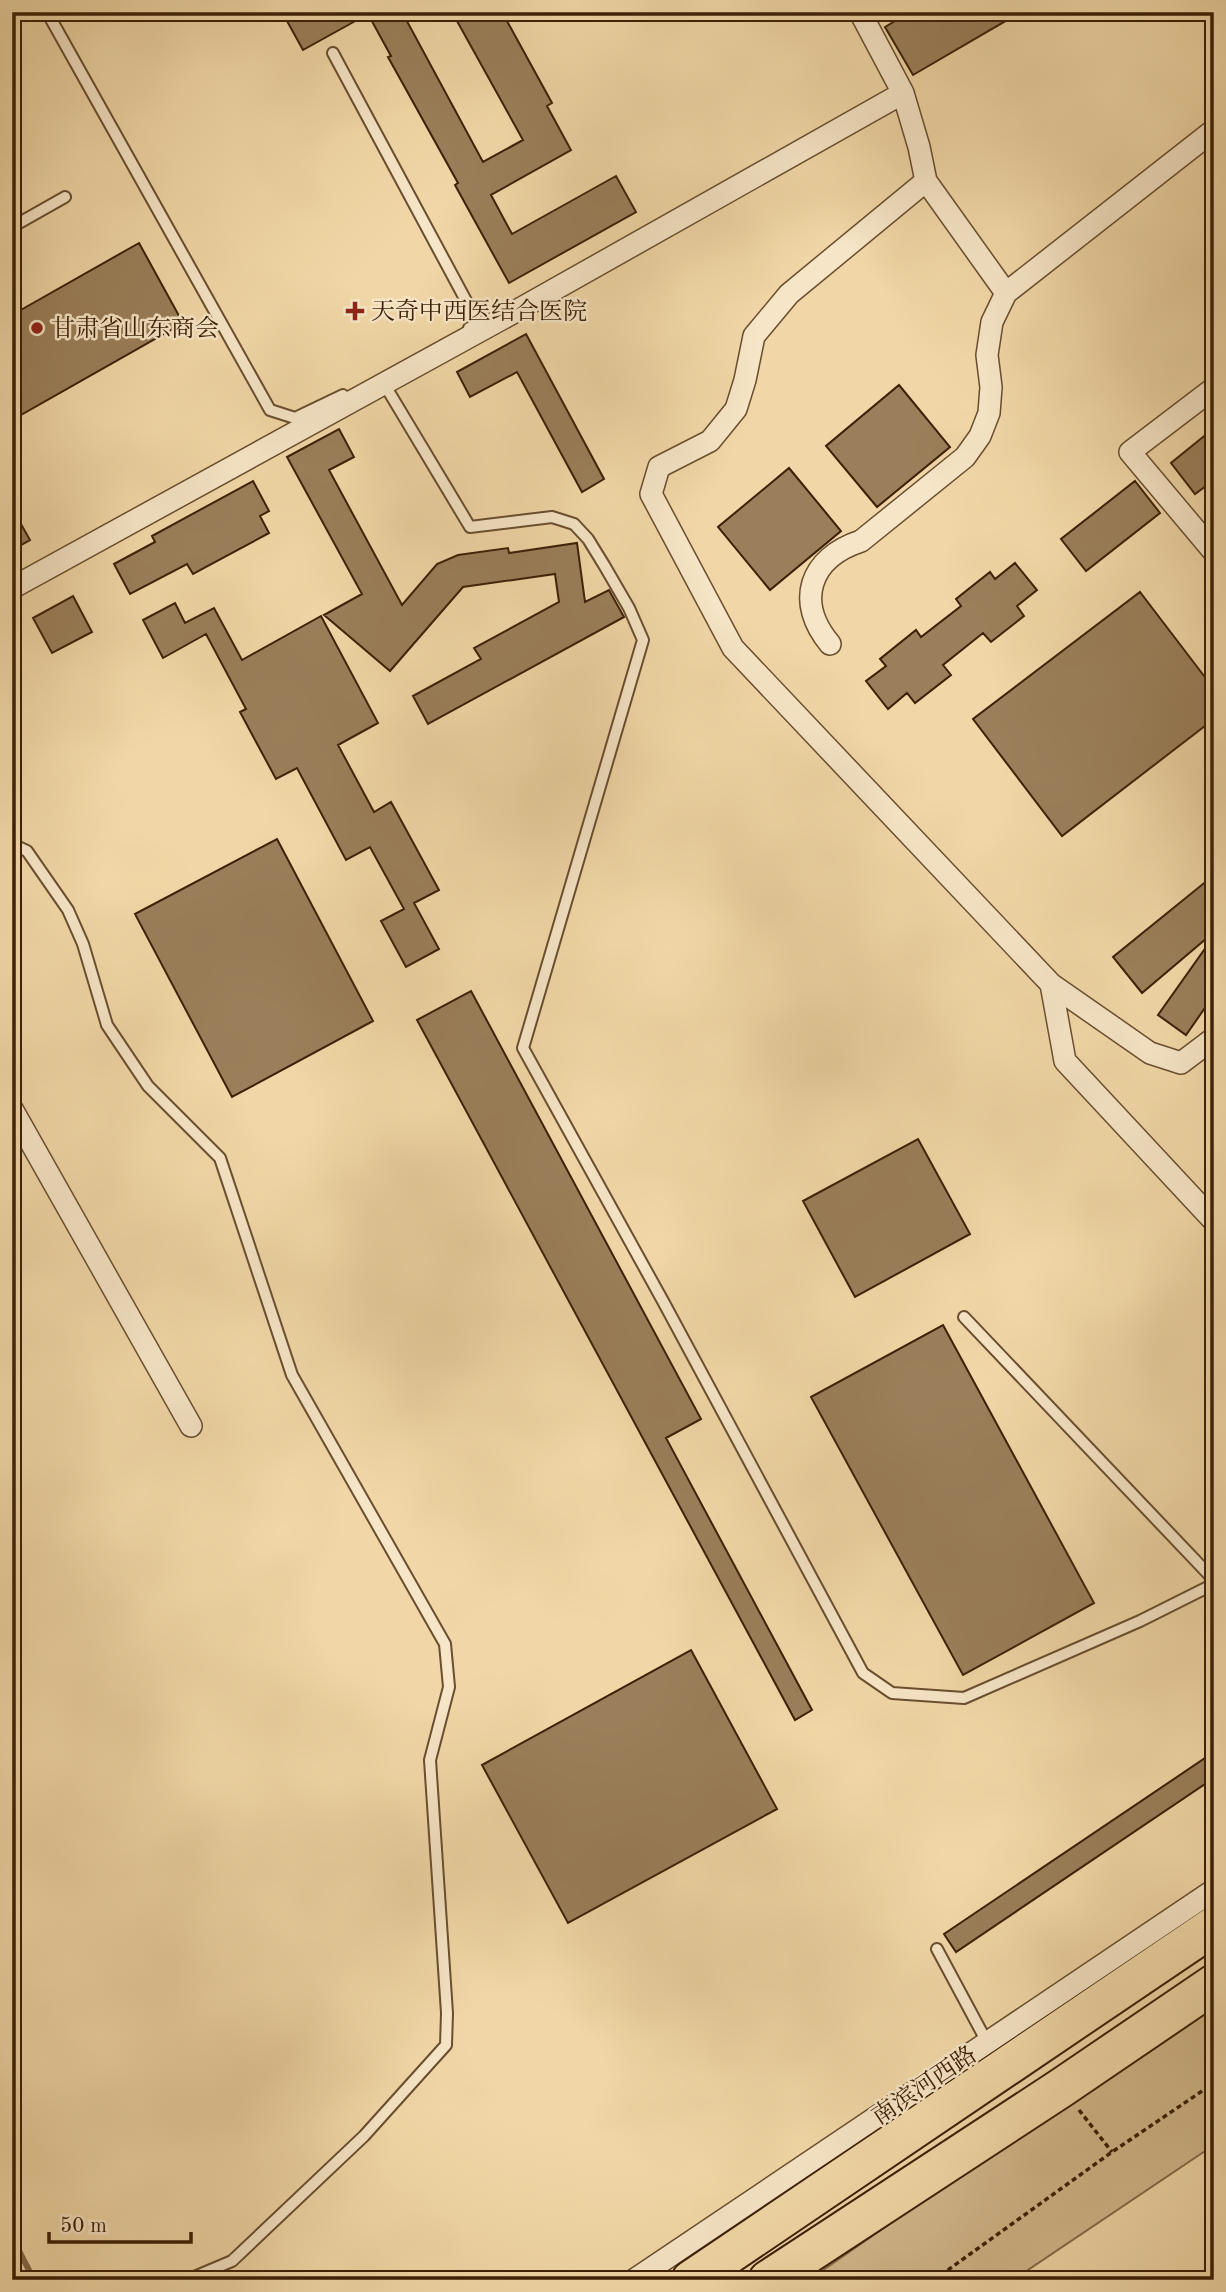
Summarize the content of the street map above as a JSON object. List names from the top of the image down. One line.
{"streets":{"highway":["南滨河西路"]},"places":{"health":["天奇中西医结合医院"],"other":["甘肃省山东商会"]},"scale_bar":"50 m"}
